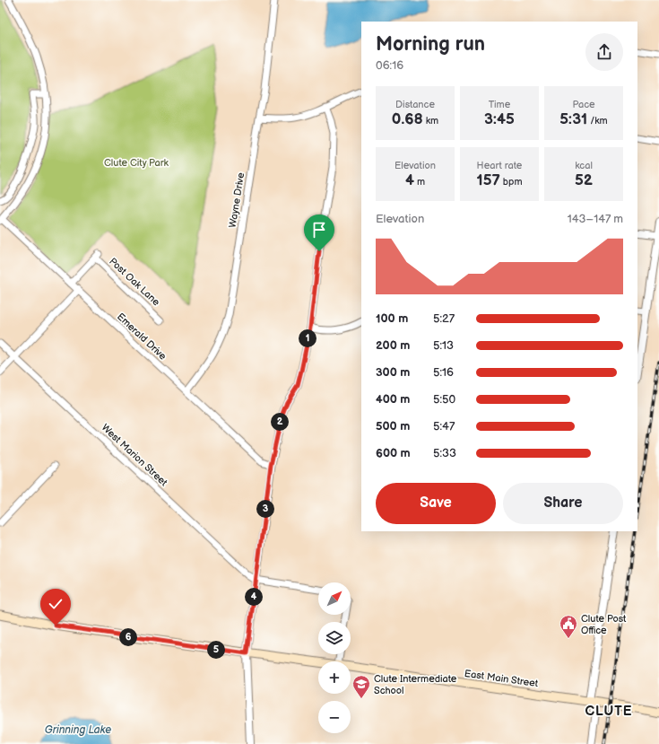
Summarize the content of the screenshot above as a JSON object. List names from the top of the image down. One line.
{"streets":{"main road":["East Main Street"],"street":["Wayne Drive","Post Oak Lane","Emerald Drive","West Marion Street"]},"crossings":[["Wayne Drive","Emerald Drive"],["Post Oak Lane","Emerald Drive"]],"districts":["CLUTE"],"water":["Grinning Lake"],"parks":["Clute City Park"],"places":{"public building":["Clute Post Office"],"school or university":["Clute Intermediate School"]},"north":"top right","page":{"heading":["Morning run","06:16"],"stats":[["Distance","0.68 km"],["Time","3:45"],["Pace","5:31 /km"],["Elevation","4 m"],["Heart rate","157 bpm"],["kcal","52"]],"chart":["Elevation","143–147 m"],"list":[{"name":"100 m","note":"5:27"},{"name":"200 m","note":"5:13"},{"name":"300 m","note":"5:16"},{"name":"400 m","note":"5:50"},{"name":"500 m","note":"5:47"},{"name":"600 m","note":"5:33"}],"pins":["1","2","3","4","6","5"],"buttons":["Save","Share"],"map_buttons":["+","−"]}}
